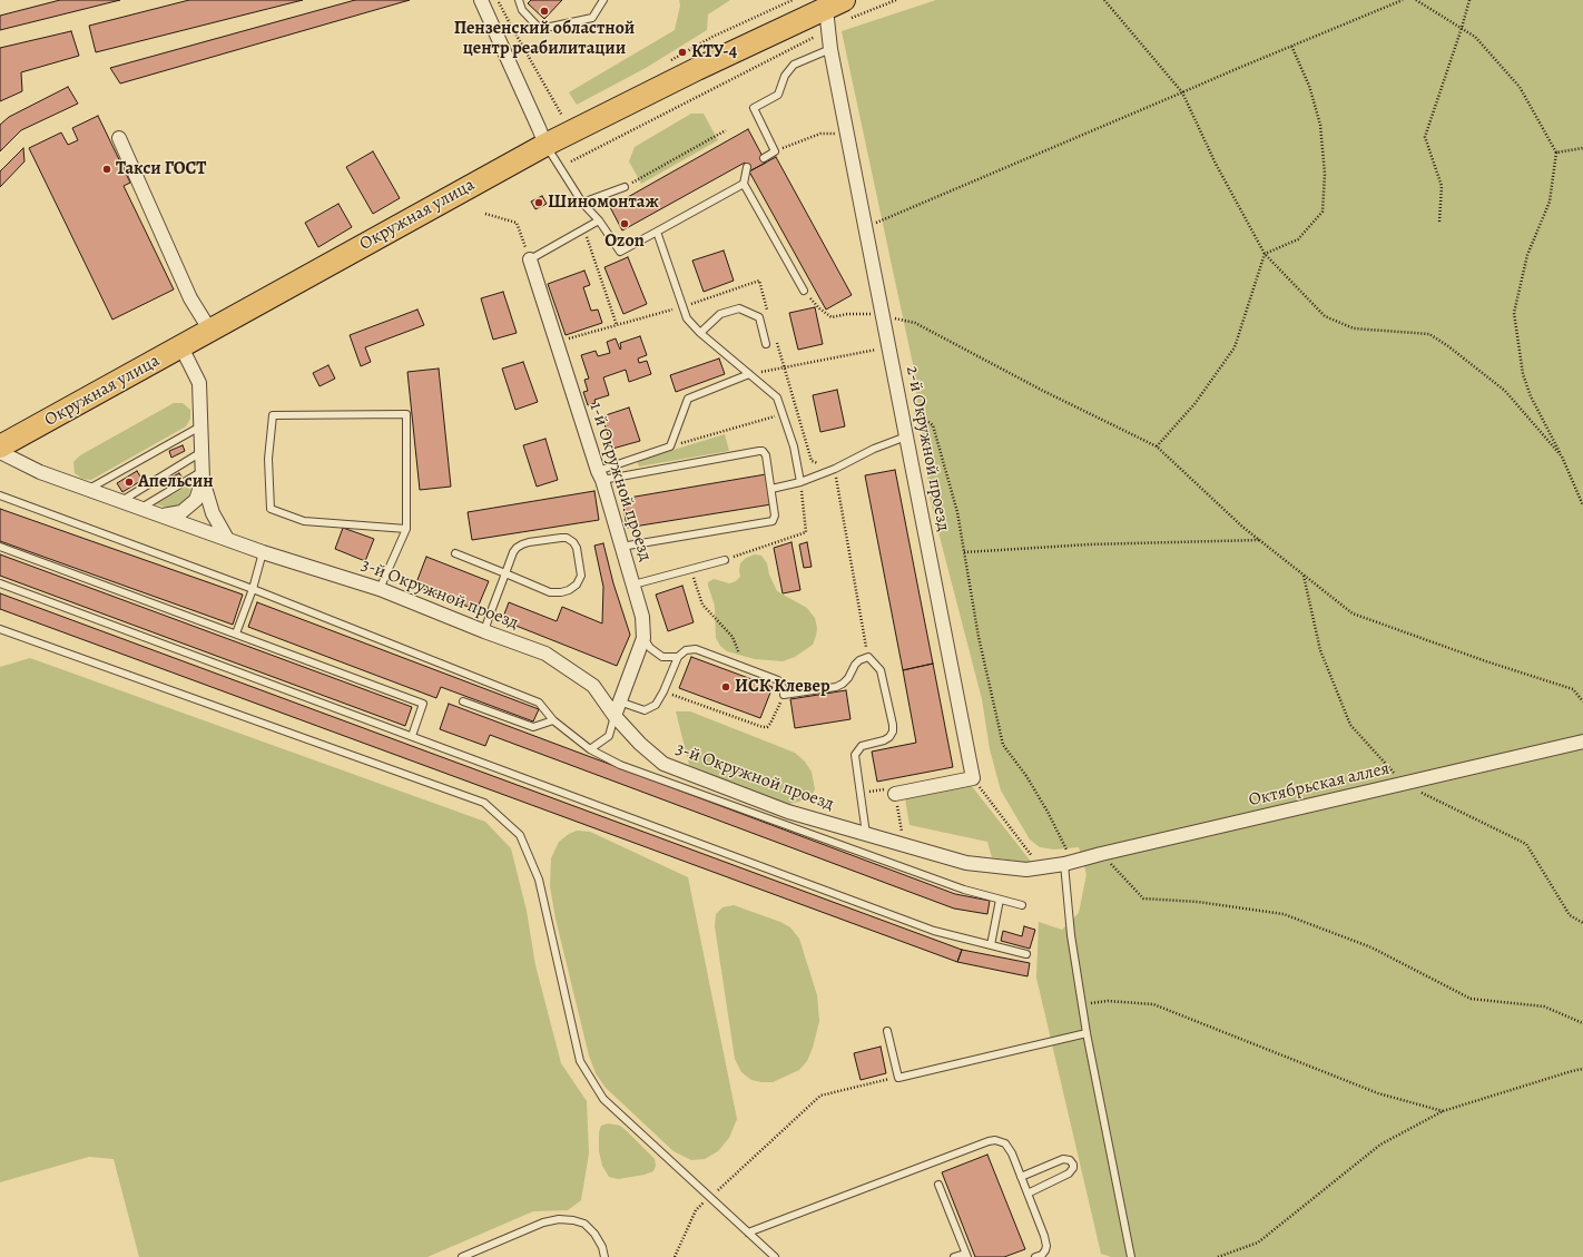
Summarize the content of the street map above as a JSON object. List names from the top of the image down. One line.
{"streets":{"main road":["Окружная улица"],"street":["2-й Окружной проезд","1-й Окружной проезд","3-й Окружной проезд","Октябрьская аллея"]},"crossings":[["Окружная улица","2-й Окружной проезд"],["1-й Окружной проезд","3-й Окружной проезд"],["3-й Окружной проезд","Октябрьская аллея"]],"places":["Пензенский областной центр реабилитации","КТУ-4","Такси ГОСТ","Шиномонтаж","Ozon","Апельсин","ИСК Клевер"]}
